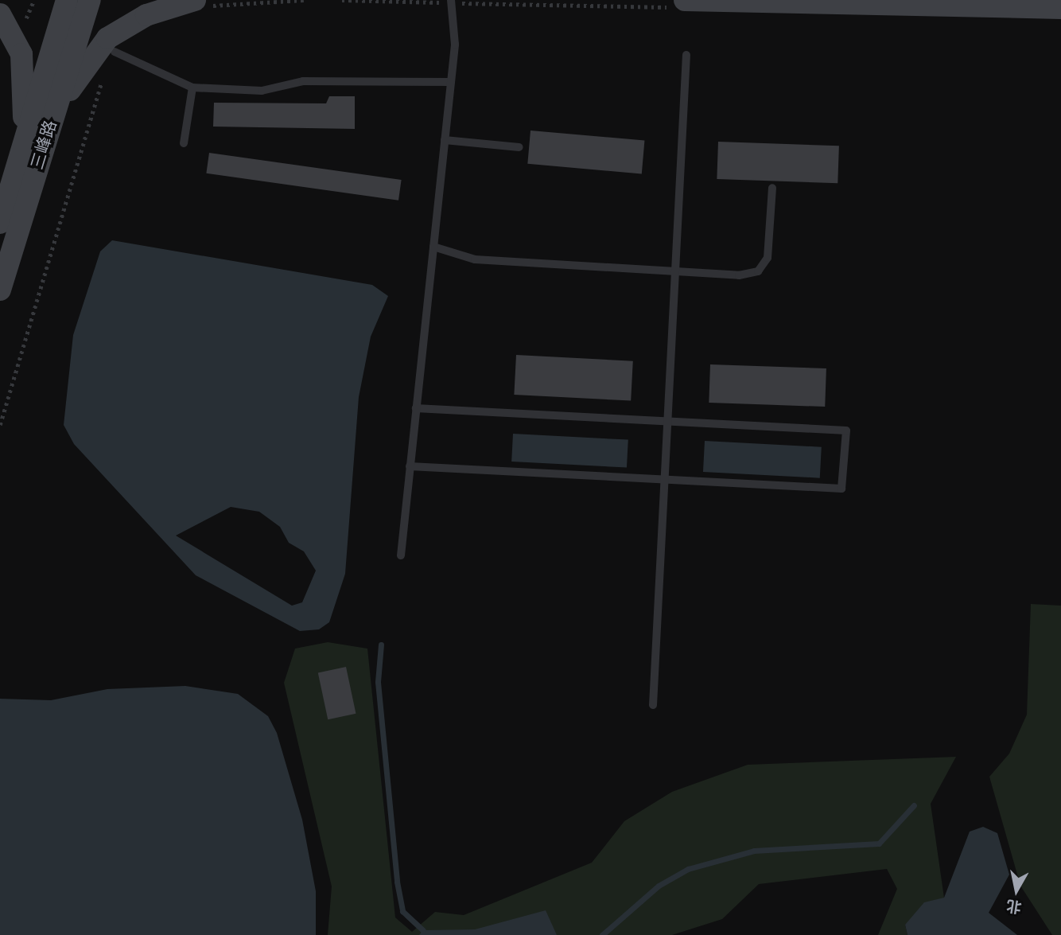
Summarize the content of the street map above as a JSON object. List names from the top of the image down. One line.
{"streets":{"street":["三峰路"]},"north":"bottom"}
